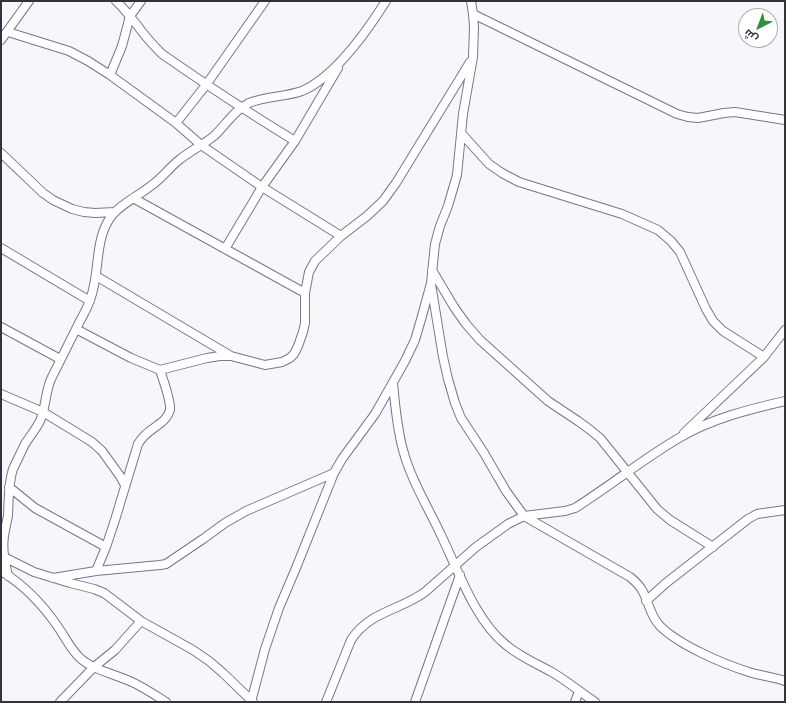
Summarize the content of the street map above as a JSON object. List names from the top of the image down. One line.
{"north":"bottom left"}
